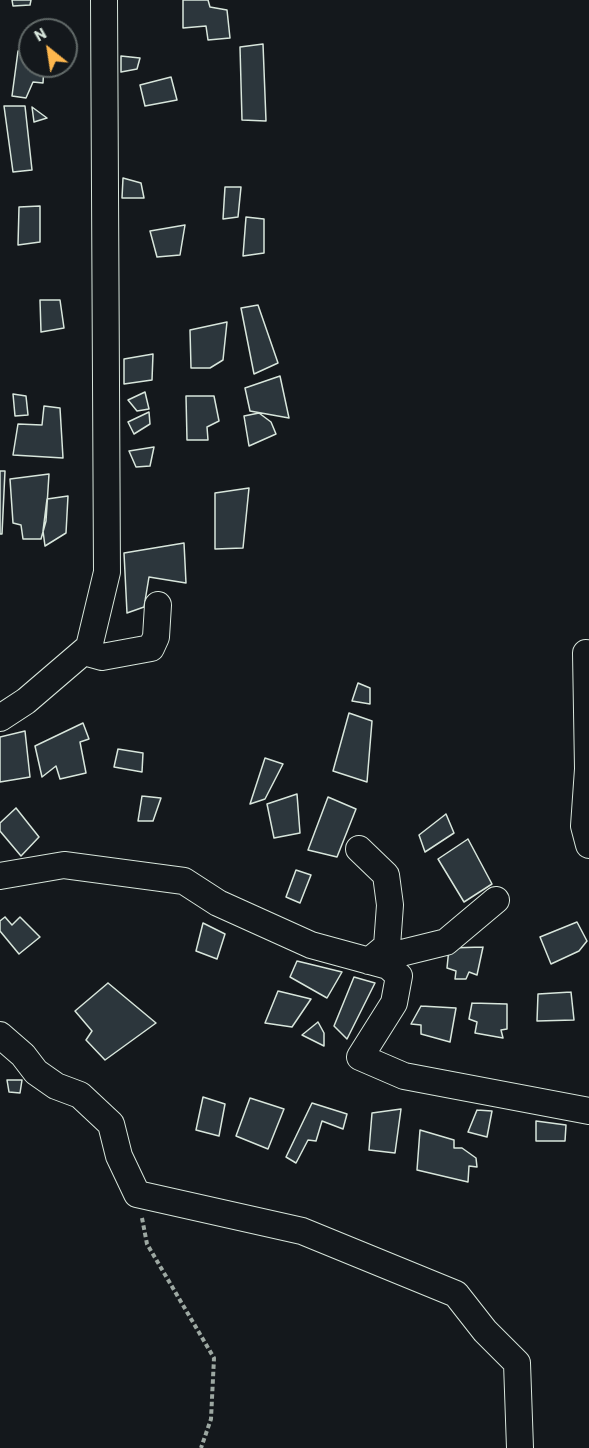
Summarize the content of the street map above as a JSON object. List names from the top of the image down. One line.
{"north":"top left"}
